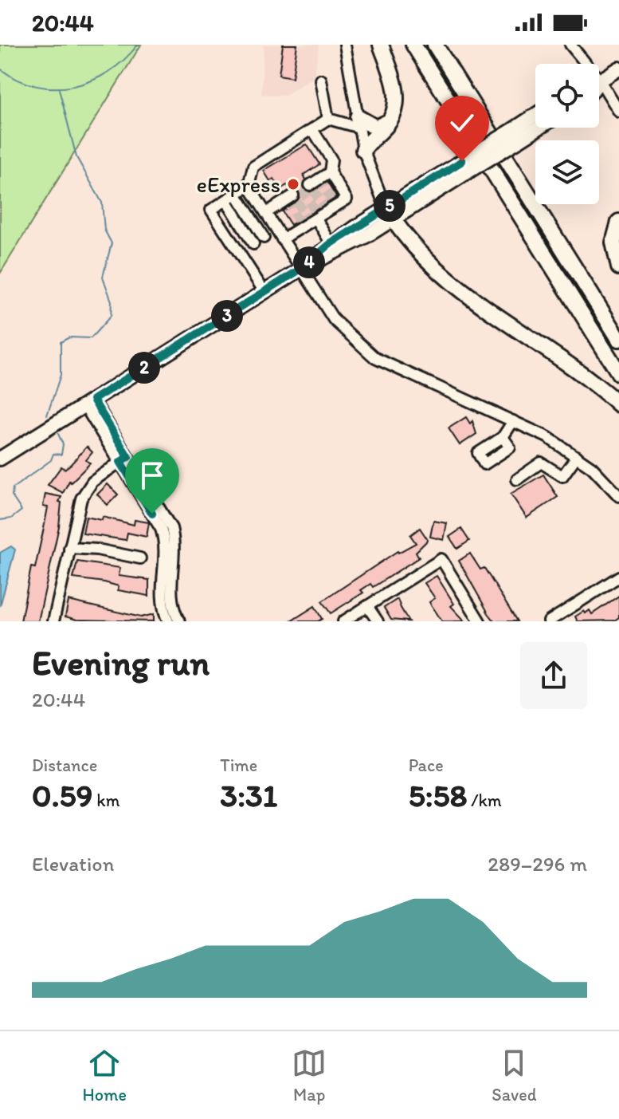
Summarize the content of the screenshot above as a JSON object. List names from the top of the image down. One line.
{"places":["eExpress"],"page":{"status":"20:44","pins":["5","4","3","2"],"heading":["Evening run","20:44"],"stats":[["Distance","0.59 km"],["Time","3:31"],["Pace","5:58 /km"]],"chart":["Elevation","289–296 m"],"tabs":["Home","Map","Saved"]}}
